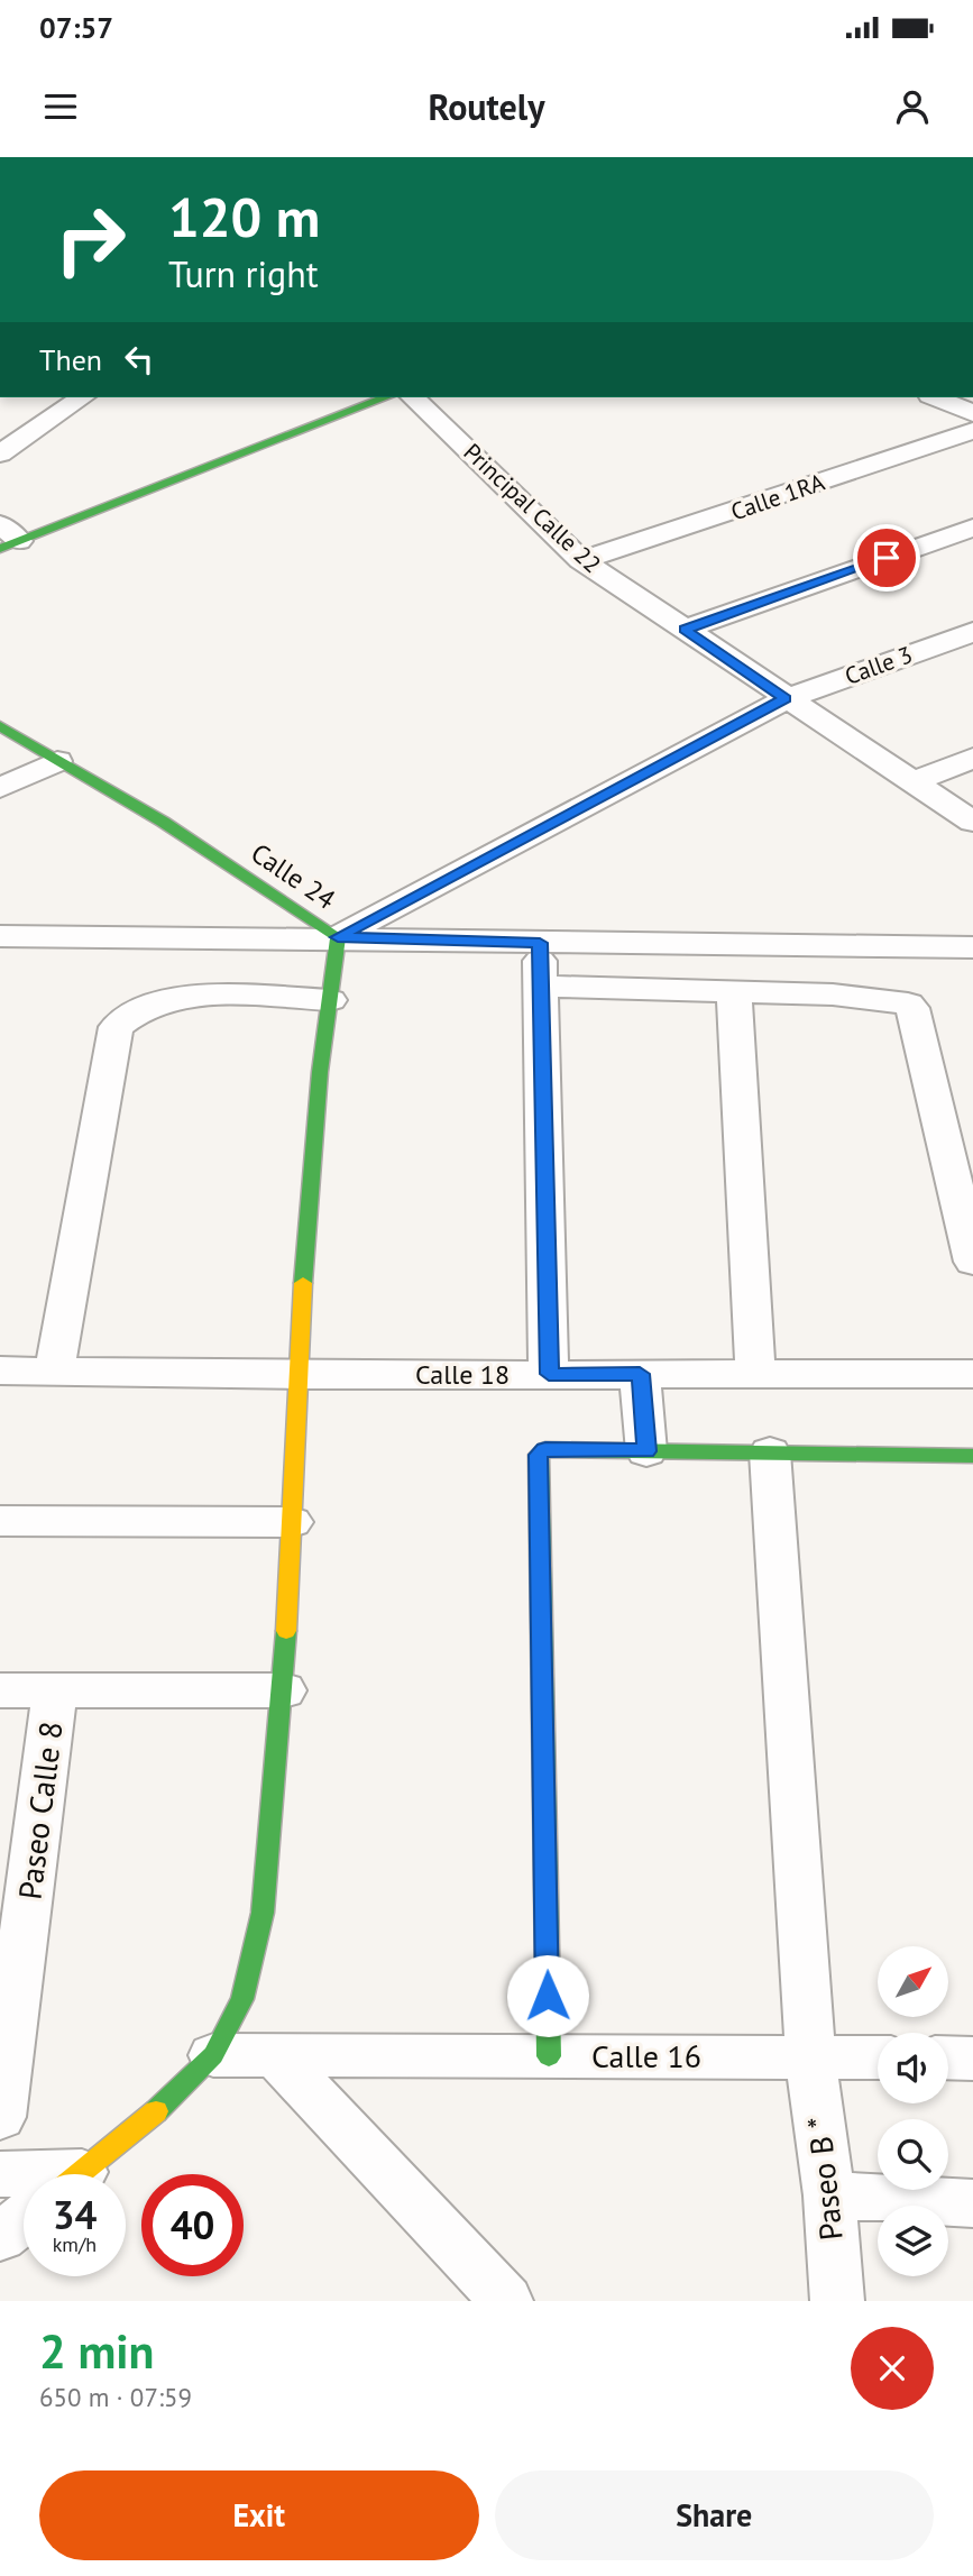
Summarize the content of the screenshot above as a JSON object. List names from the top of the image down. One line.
{"streets":{"street":["Calle 1RA","Principal Calle 22","Calle 3","Calle 24","Calle 18","Paseo Calle 8","Calle 16","Paseo B *"]},"crossings":[["Calle 1RA","Principal Calle 22"],["Principal Calle 22","Calle 3"],["Calle 3","Calle 24"],["Calle 24","Calle 18"],["Calle 24","Calle 16"],["Calle 16","Paseo B *"]],"north":"top right","page":{"status":"07:57","header":"Routely","turn":["120 m","Turn right"],"then":"Then","speed":"34 km/h","limit":"40","heading":["2 min","650 m · 07:59"],"buttons":["Exit","Share"]}}
